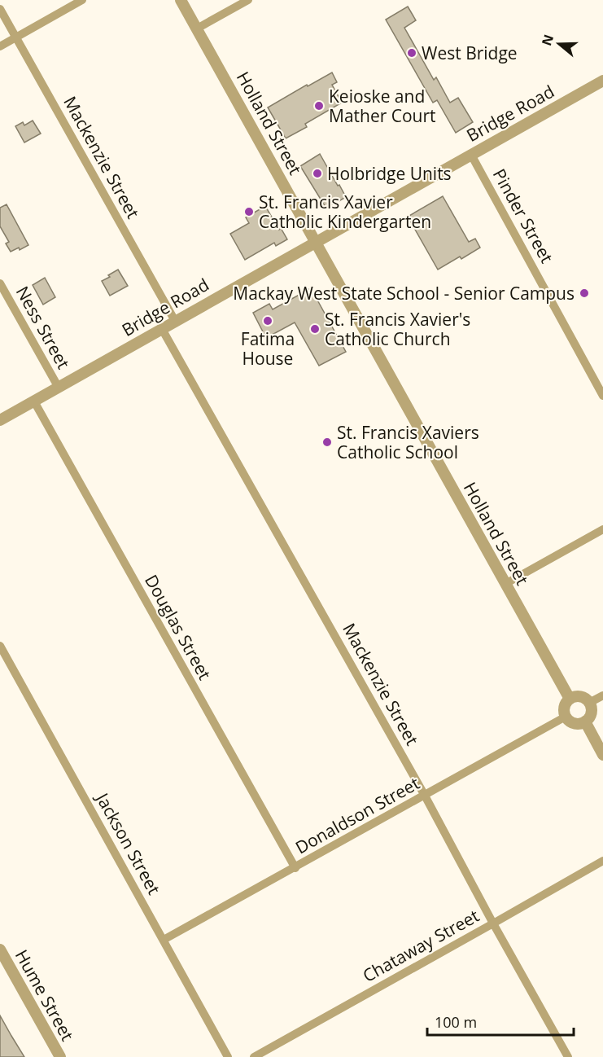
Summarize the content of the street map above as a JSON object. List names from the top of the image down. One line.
{"streets":{"street":["Bridge Road","Holland Street","Mackenzie Street","Pinder Street","Ness Street","Douglas Street","Donaldson Street","Jackson Street","Chataway Street","Hume Street"]},"crossings":[["Bridge Road","Holland Street"],["Bridge Road","Mackenzie Street"],["Bridge Road","Pinder Street"],["Bridge Road","Ness Street"],["Bridge Road","Douglas Street"],["Holland Street","Donaldson Street"],["Mackenzie Street","Donaldson Street"],["Mackenzie Street","Chataway Street"],["Douglas Street","Donaldson Street"],["Donaldson Street","Jackson Street"]],"places":["West Bridge","Keioske and Mather Court","Holbridge Units","St. Francis Xavier Catholic Kindergarten","Mackay West State School - Senior Campus","Fatima House","St. Francis Xavier's Catholic Church","St. Francis Xaviers Catholic School"],"scale_bar":"100 m","north":"left"}
